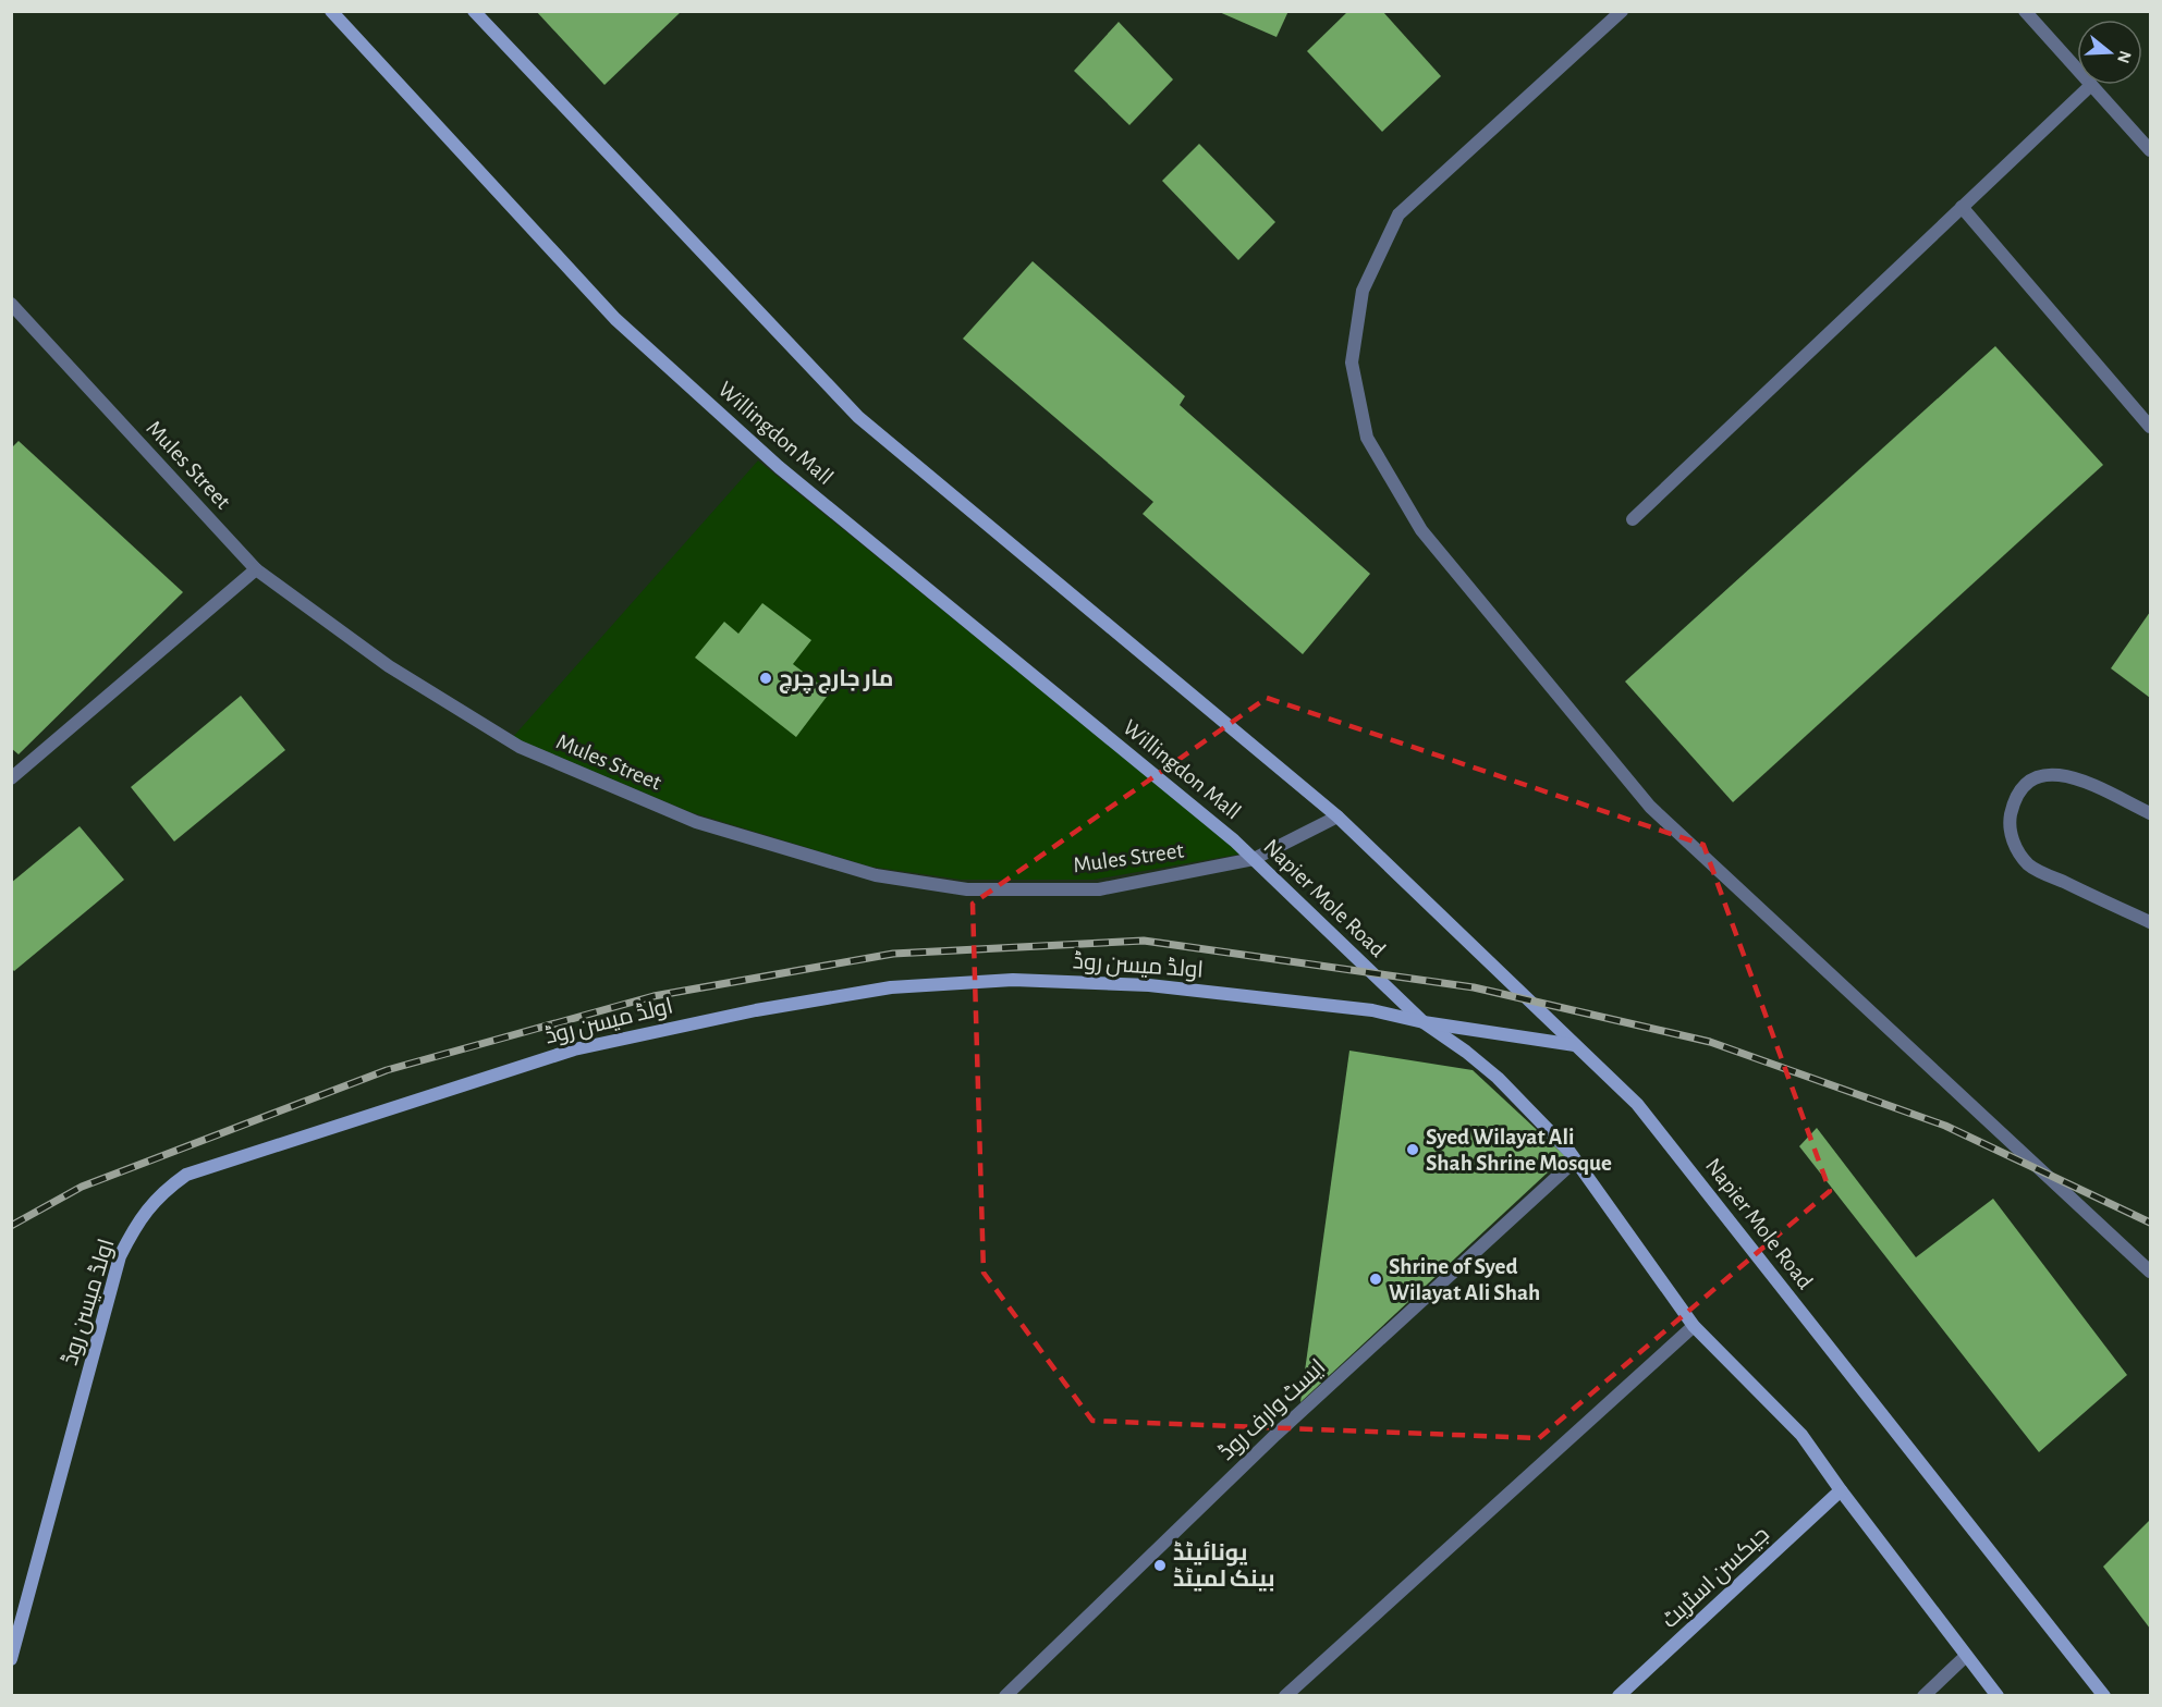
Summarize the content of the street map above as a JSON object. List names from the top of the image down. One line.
{"streets":{"main road":["Willingdon Mall","Napier Mole Road","اولڈ میسن روڈ","جیکسن اسٹریٹ"],"street":["Mules Street","ایسٹ وارف روڈ"]},"crossings":[["Willingdon Mall","Napier Mole Road"],["Mules Street","Napier Mole Road"],["Napier Mole Road","اولڈ میسن روڈ"],["Napier Mole Road","ایسٹ وارف روڈ"],["Napier Mole Road","جیکسن اسٹریٹ"]],"places":["مار جارج چرچ","Syed Wilayat Ali Shah Shrine Mosque","Shrine of Syed Wilayat Ali Shah","یونائیٹڈ بینک لمیٹڈ"],"north":"right"}
